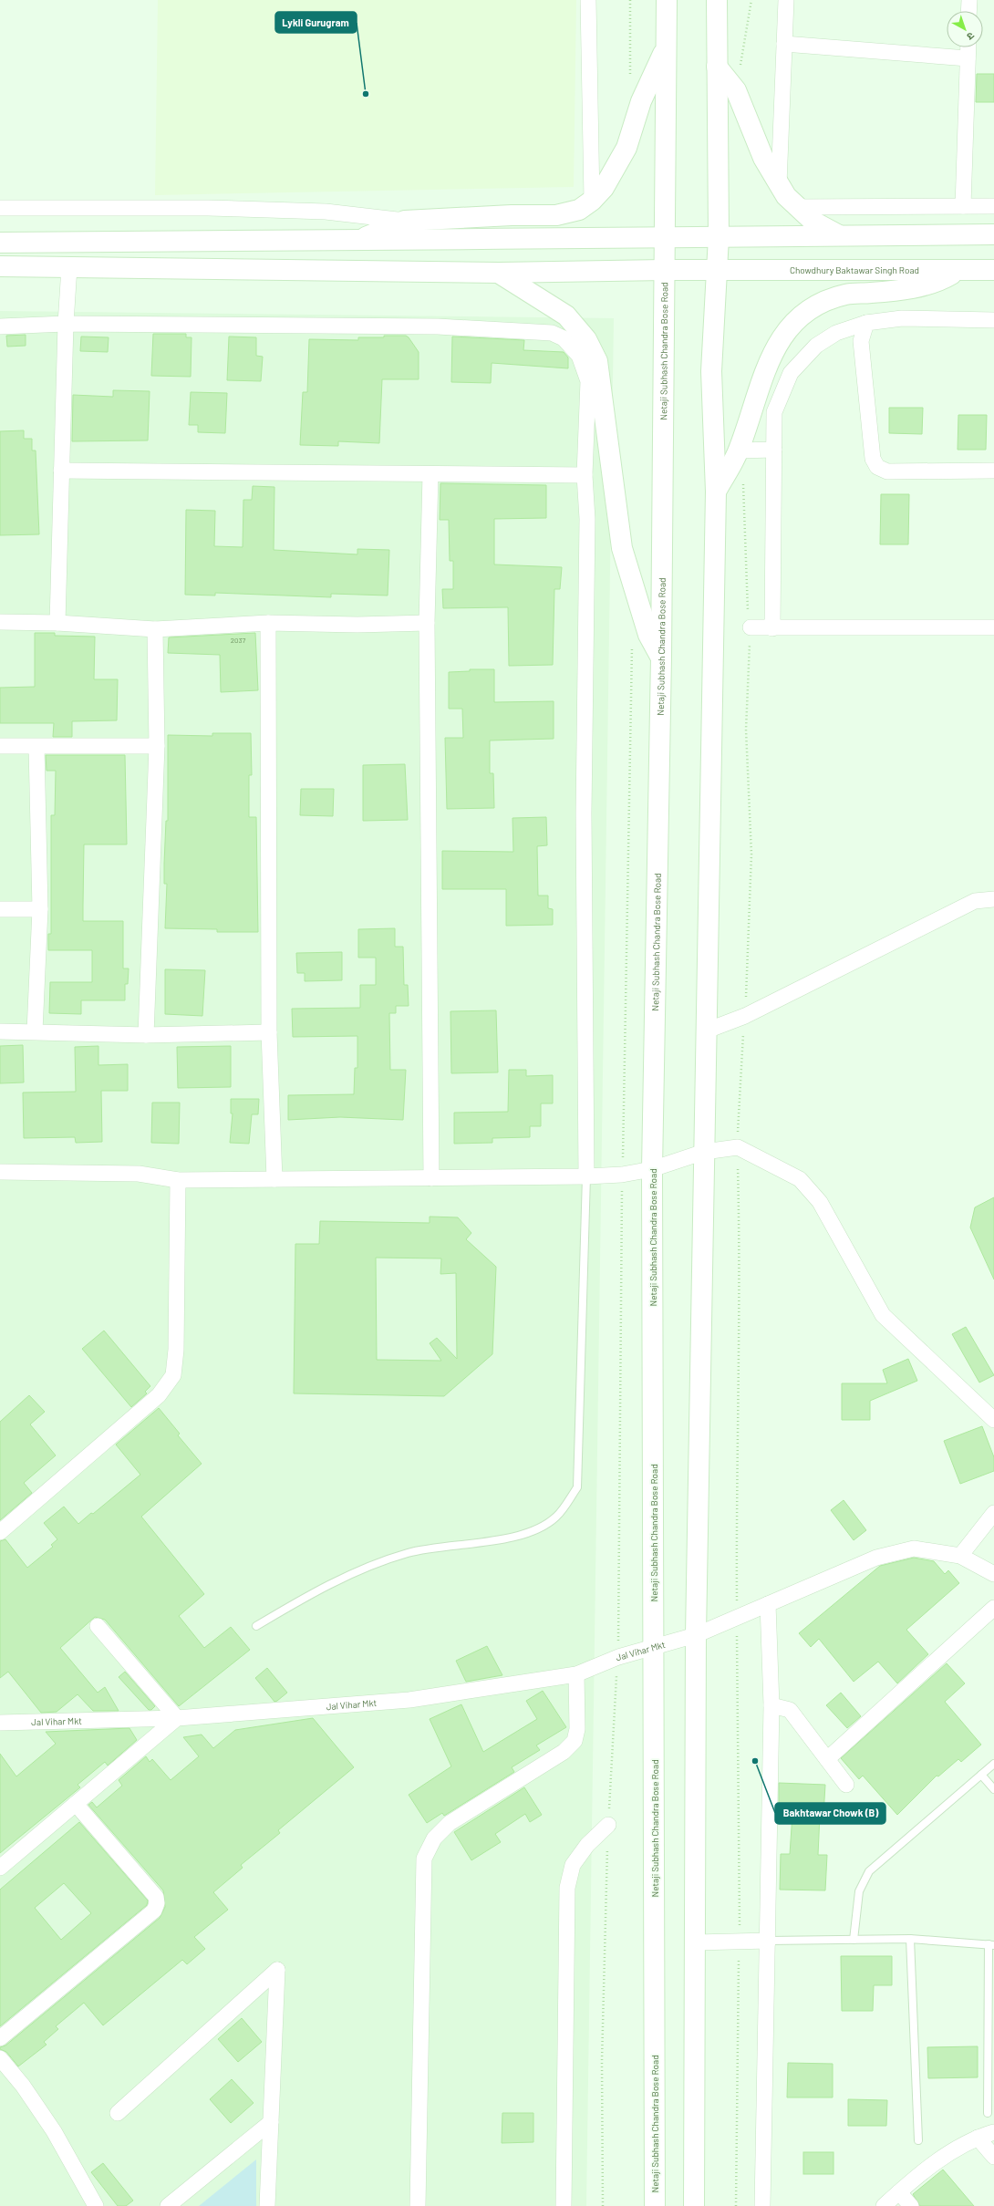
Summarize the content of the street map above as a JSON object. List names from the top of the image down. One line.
{"streets":{"main road":["Chowdhury Baktawar Singh Road","Netaji Subhash Chandra Bose Road"],"street":["Jal Vihar Mkt"]},"crossings":[["Chowdhury Baktawar Singh Road","Netaji Subhash Chandra Bose Road"],["Netaji Subhash Chandra Bose Road","Jal Vihar Mkt"]],"places":["Lykli Gurugram","Bakhtawar Chowk (B)"],"house_numbers":["2037"],"north":"bottom right"}
